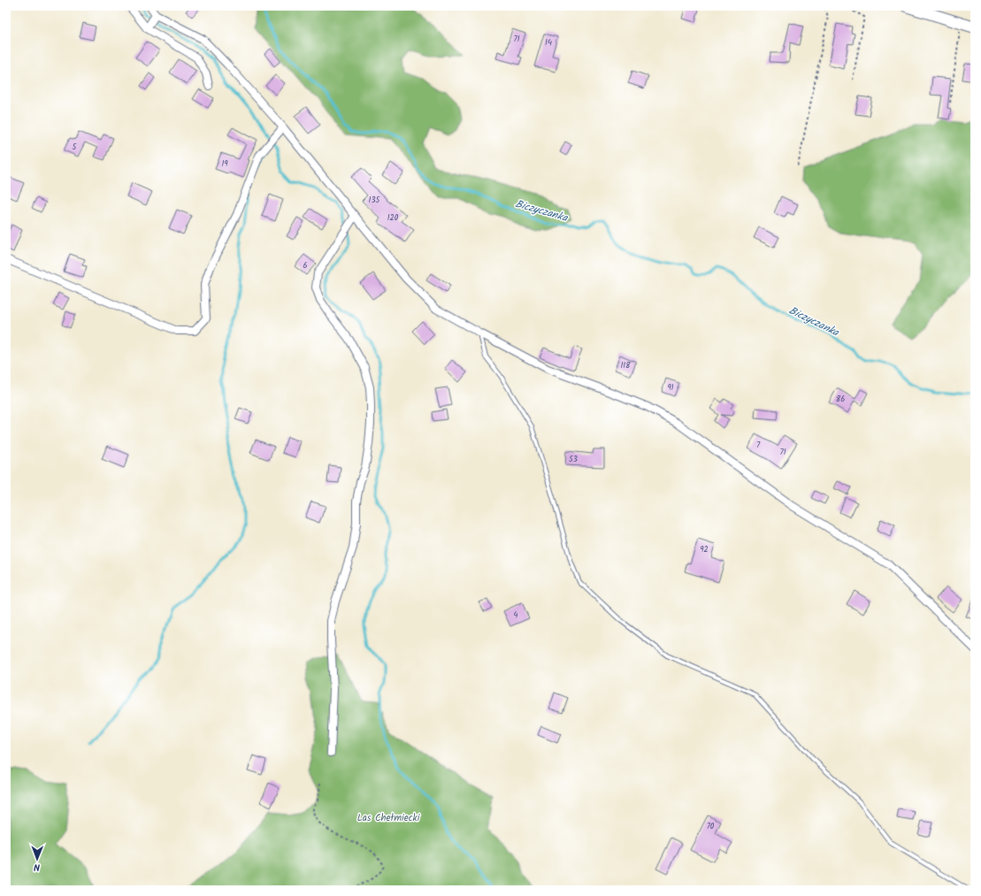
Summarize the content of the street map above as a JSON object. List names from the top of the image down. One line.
{"water":["Biczyczanka"],"parks":["Las Chełmiecki"],"house_numbers":["71","14","5","19","135","120","6","118","91","86","7","71","53","92","4","70"],"north":"bottom"}
